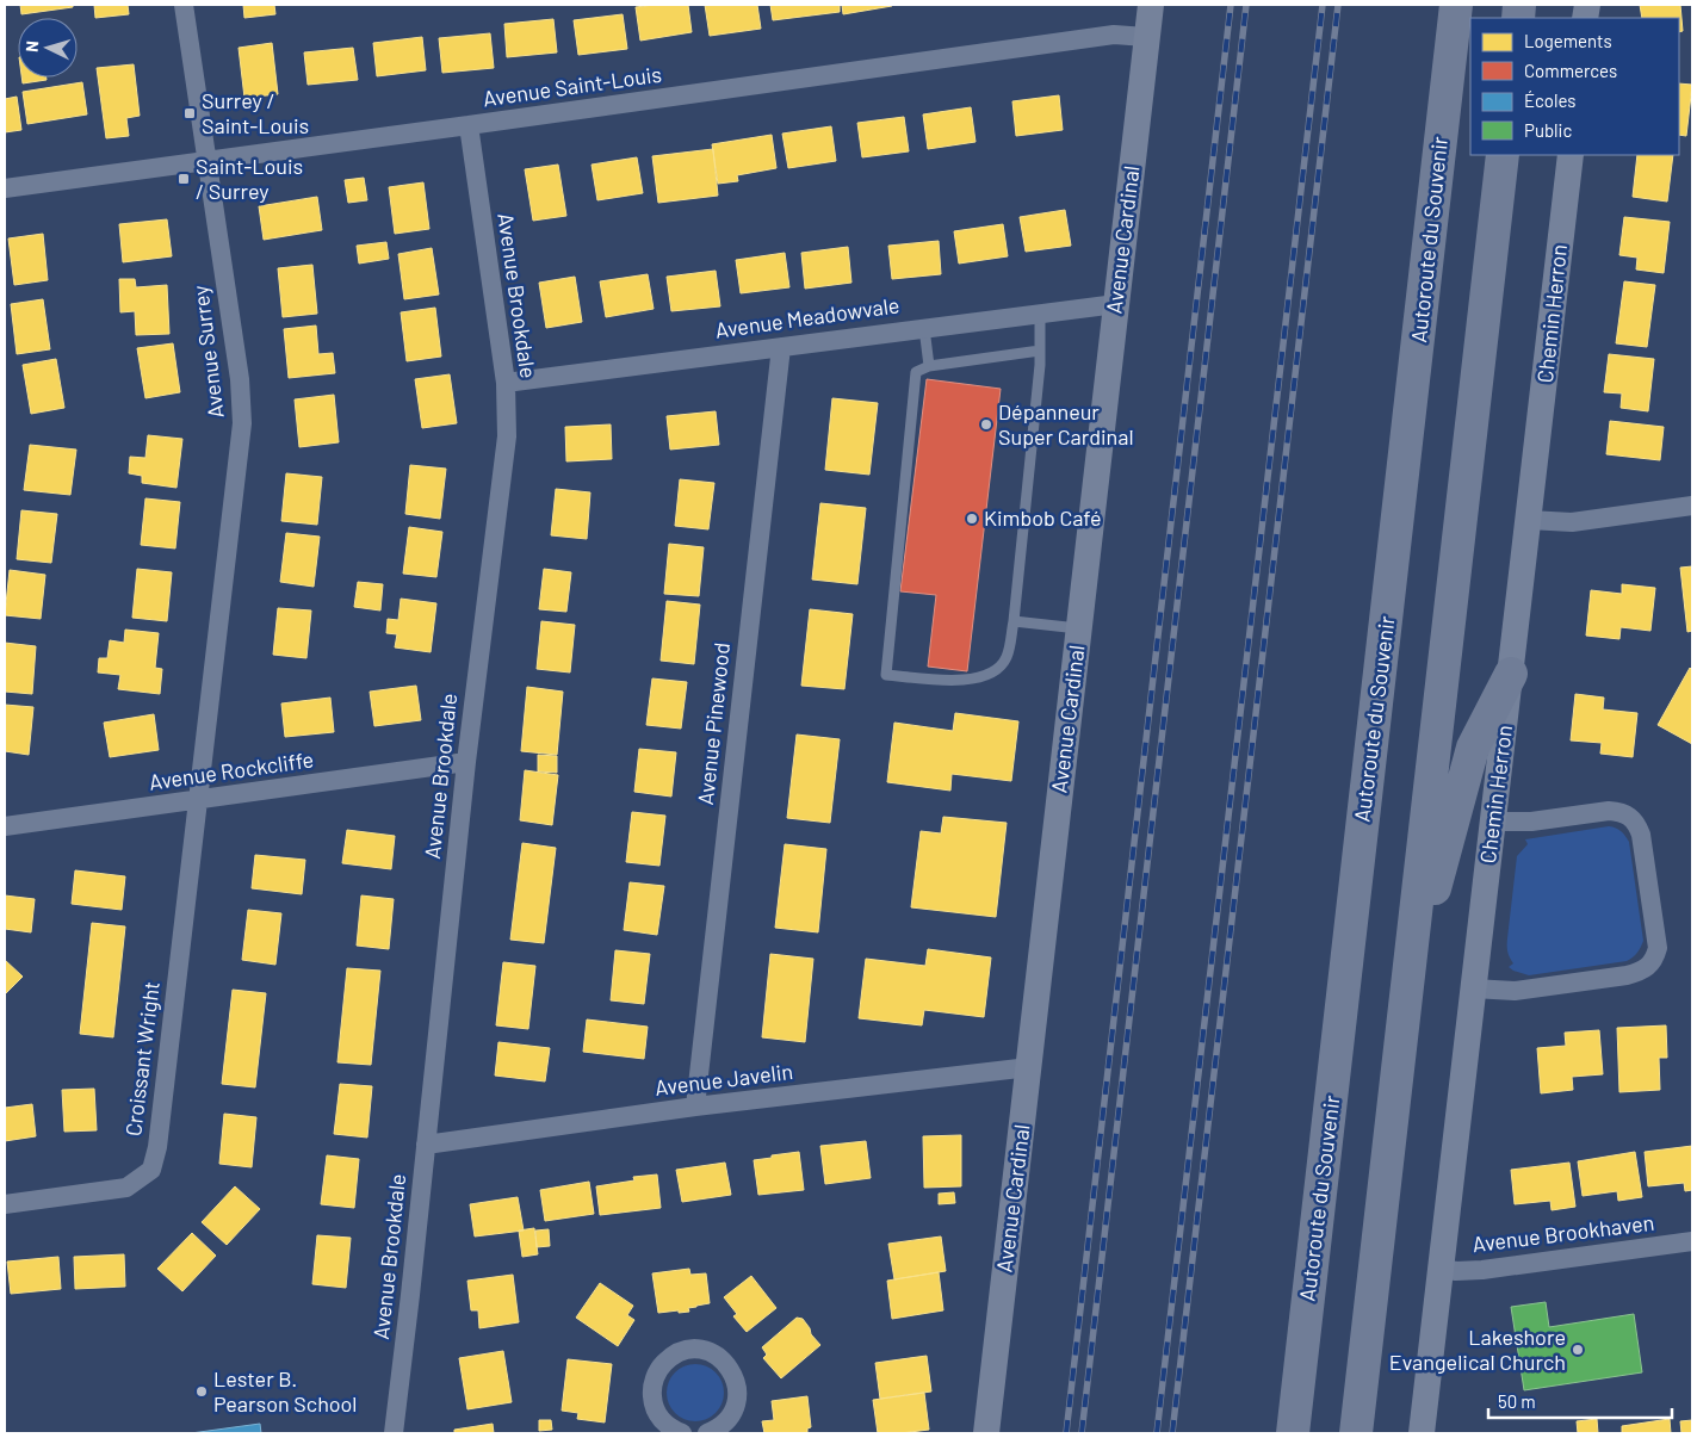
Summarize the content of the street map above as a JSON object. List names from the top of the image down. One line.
{"streets":{"highway":["Autoroute du Souvenir"],"main road":["Avenue Cardinal","Chemin Herron"],"street":["Avenue Saint-Louis","Avenue Brookdale","Avenue Meadowvale","Avenue Surrey","Avenue Pinewood","Avenue Rockcliffe","Croissant Wright","Avenue Javelin","Avenue Brookhaven"]},"crossings":[["Avenue Saint-Louis","Avenue Cardinal"],["Avenue Saint-Louis","Avenue Brookdale"],["Avenue Saint-Louis","Avenue Surrey"],["Avenue Cardinal","Avenue Meadowvale"],["Avenue Cardinal","Avenue Javelin"],["Avenue Brookdale","Avenue Meadowvale"],["Avenue Brookdale","Avenue Rockcliffe"],["Avenue Brookdale","Avenue Javelin"],["Chemin Herron","Avenue Brookhaven"],["Avenue Meadowvale","Avenue Pinewood"],["Avenue Surrey","Avenue Rockcliffe"],["Avenue Surrey","Croissant Wright"],["Avenue Pinewood","Avenue Javelin"],["Avenue Rockcliffe","Croissant Wright"]],"places":{"transit":["Surrey / Saint-Louis","Saint-Louis / Surrey"],"other":["Dépanneur Super Cardinal","Kimbob Café","Lakeshore Evangelical Church","Lester B. Pearson School"]},"legend":["Logements","Commerces","Écoles","Public"],"scale_bar":"50 m","north":"left"}
